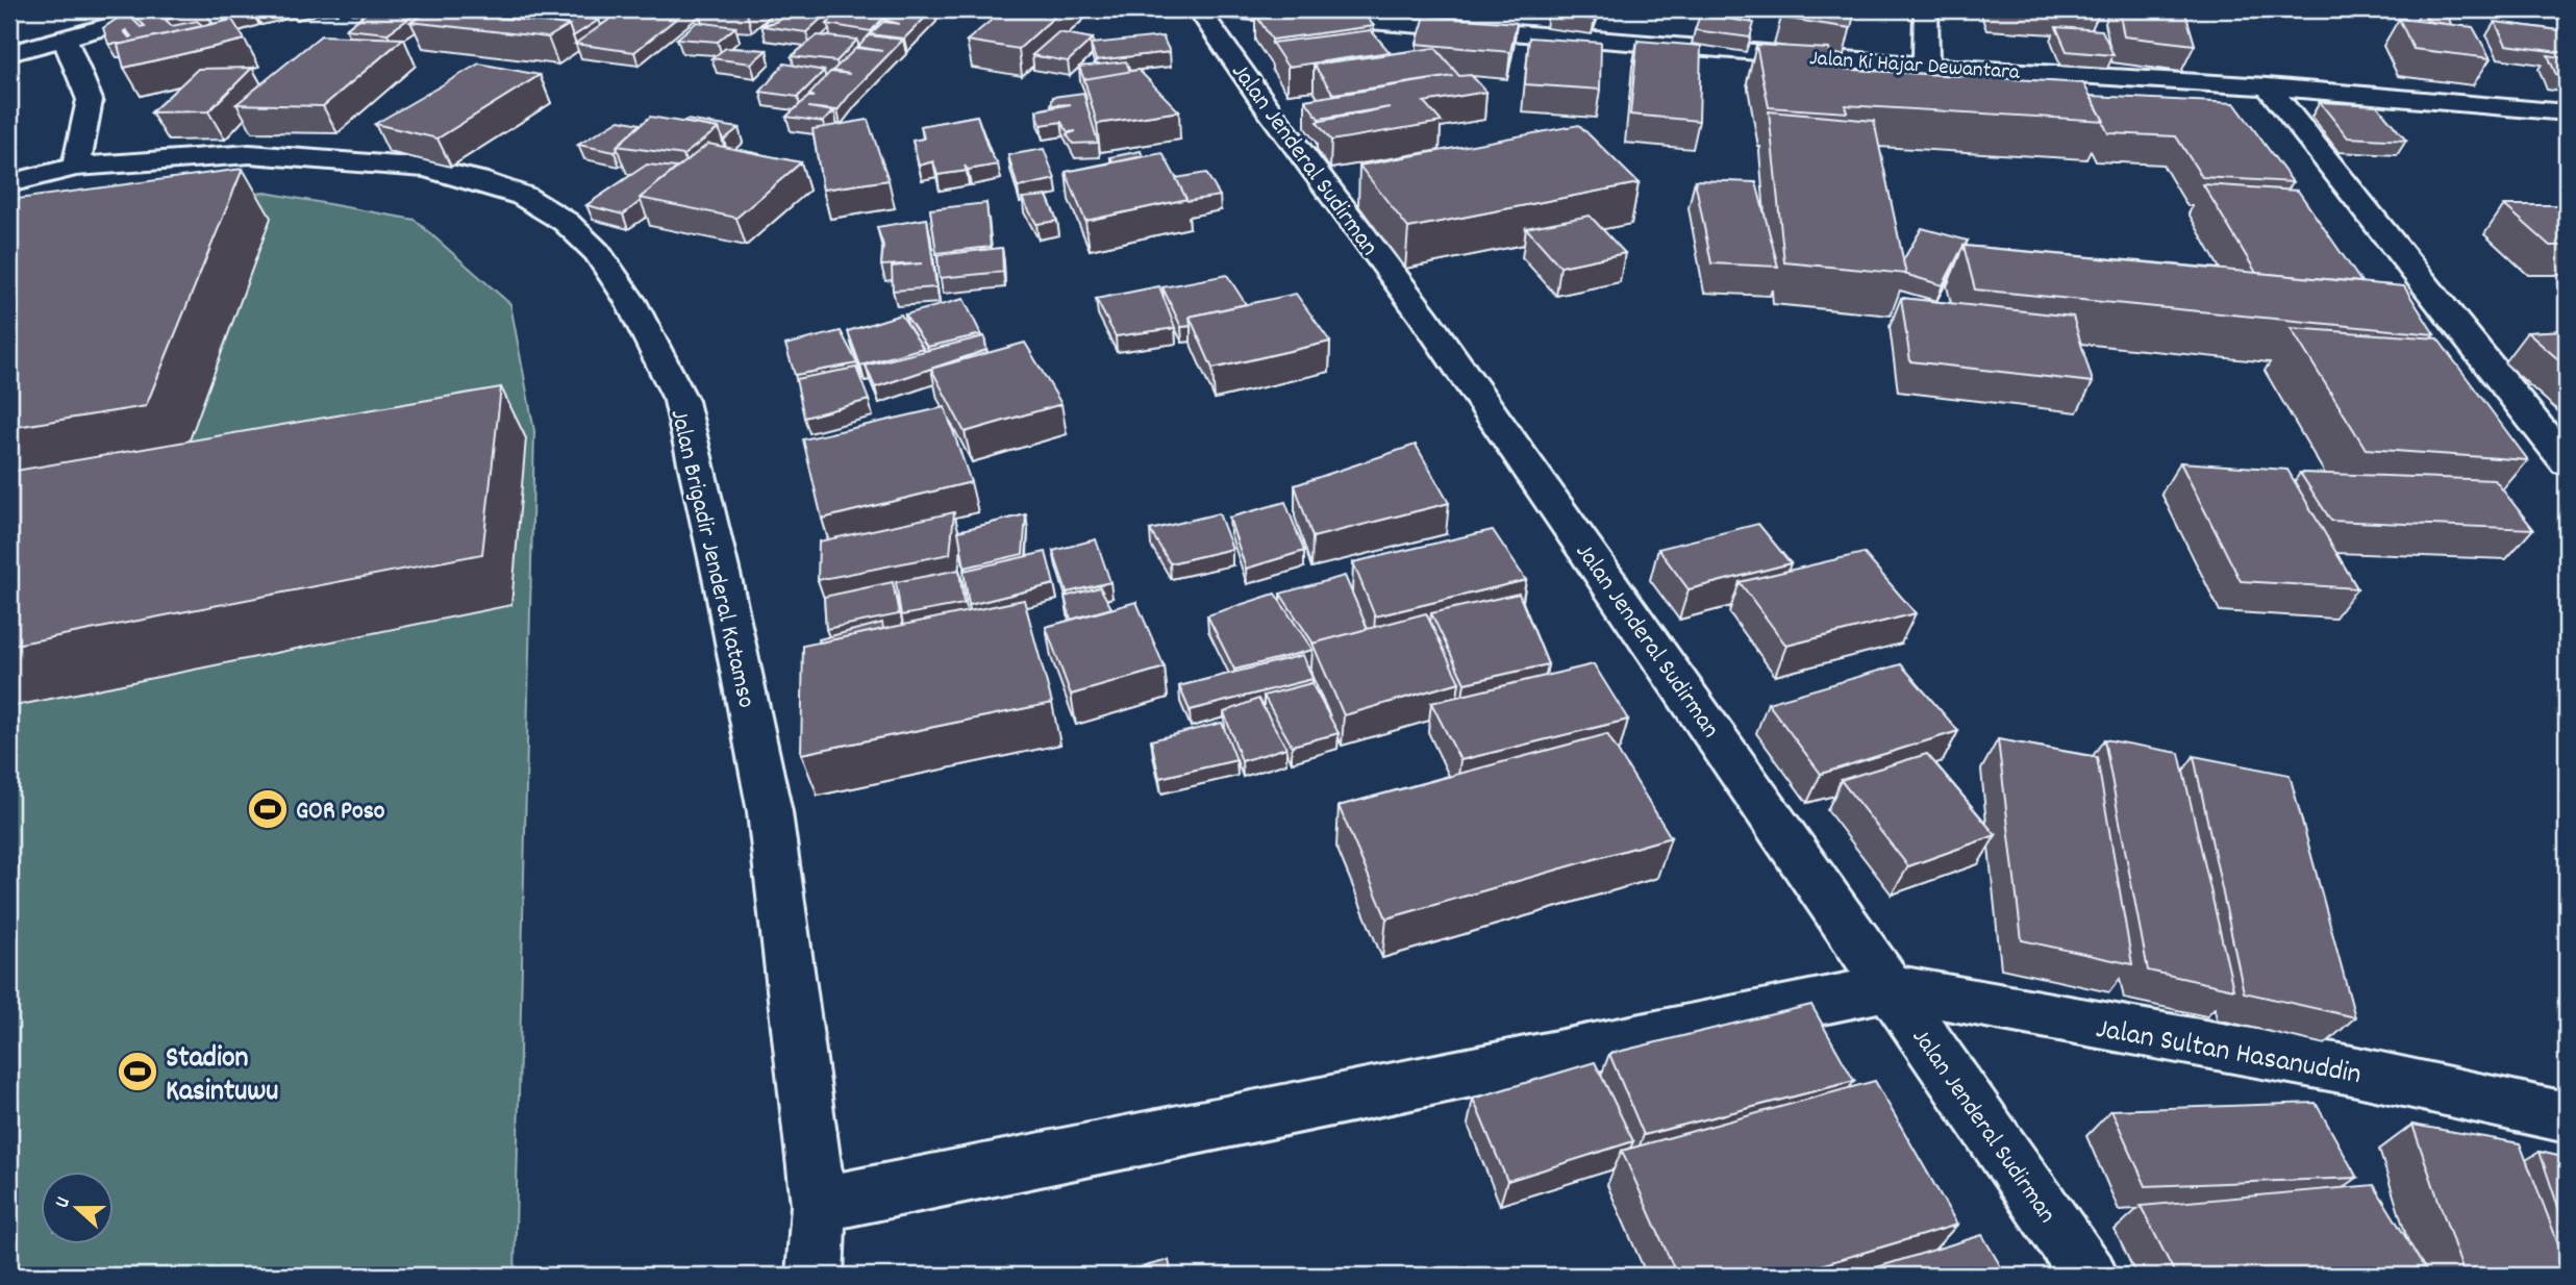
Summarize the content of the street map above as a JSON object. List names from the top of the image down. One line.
{"streets":{"street":["Jalan Ki Hajar Dewantara","Jalan Jenderal Sudirman","Jalan Brigadir Jenderal Katamso","Jalan Sultan Hasanuddin"]},"crossings":[["Jalan Jenderal Sudirman","Jalan Sultan Hasanuddin"]],"places":{"sports":["GOR Poso","Stadion Kasintuwu"]},"north":"left"}
